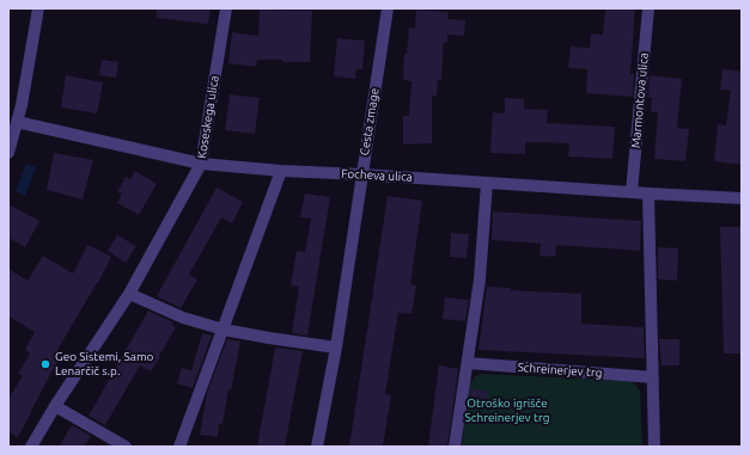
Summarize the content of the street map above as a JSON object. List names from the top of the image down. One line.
{"streets":{"street":["Marmontova ulica","Koseskega ulica","Cesta zmage","Focheva ulica","Schreinerjev trg"]},"crossings":[["Marmontova ulica","Focheva ulica"],["Koseskega ulica","Focheva ulica"],["Cesta zmage","Focheva ulica"]],"parks":["Otroško igrišče Schreinerjev trg"],"places":["Geo Sistemi, Samo Lenarčič s.p."]}
